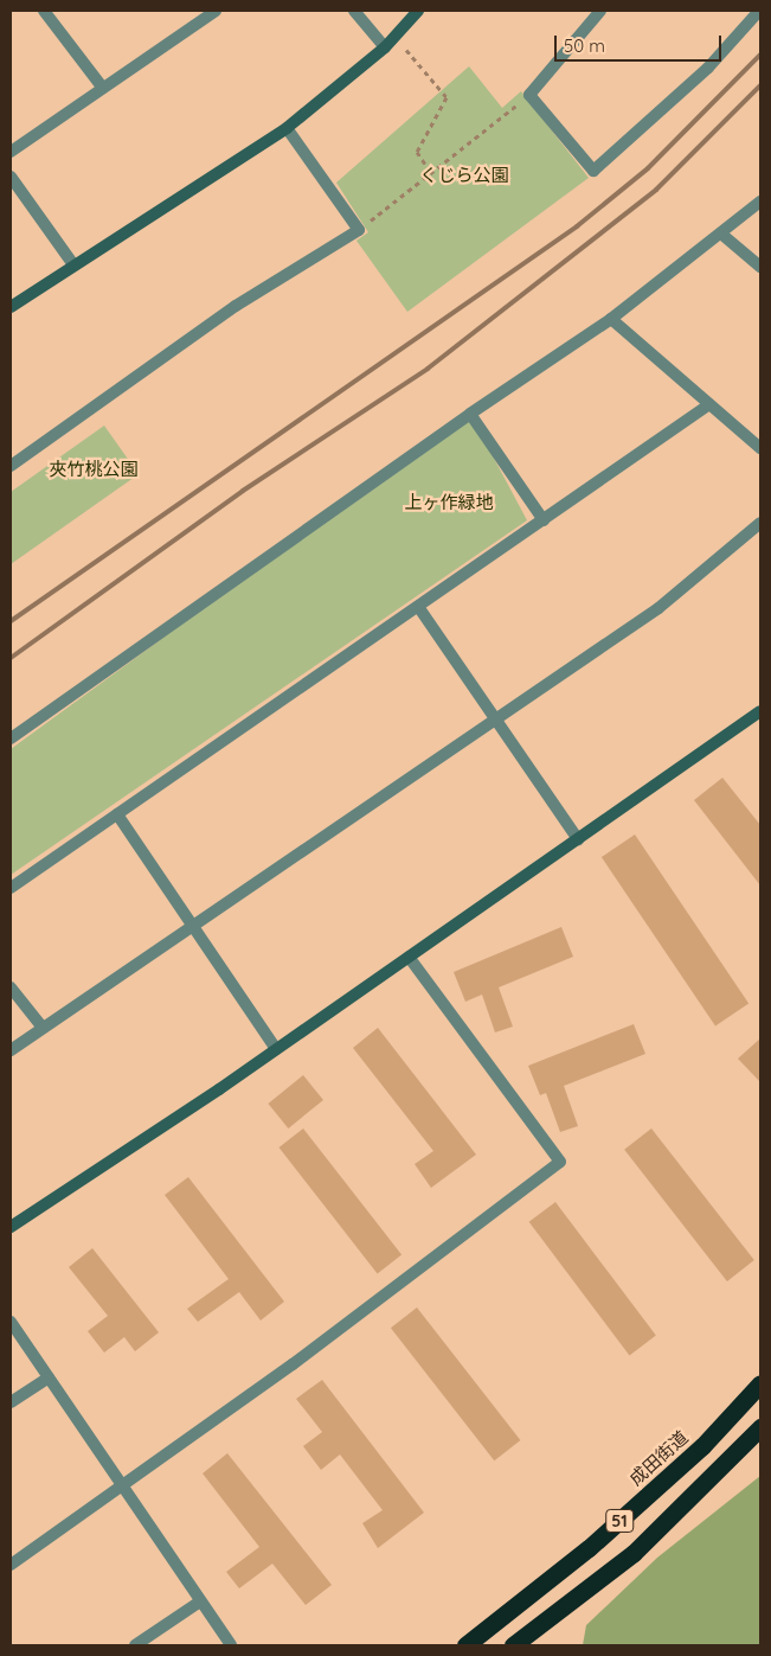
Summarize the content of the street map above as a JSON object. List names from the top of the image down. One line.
{"streets":{"highway":["成田街道","51"]},"parks":["くじら公園","夾竹桃公園","上ヶ作緑地"],"scale_bar":"50 m"}
